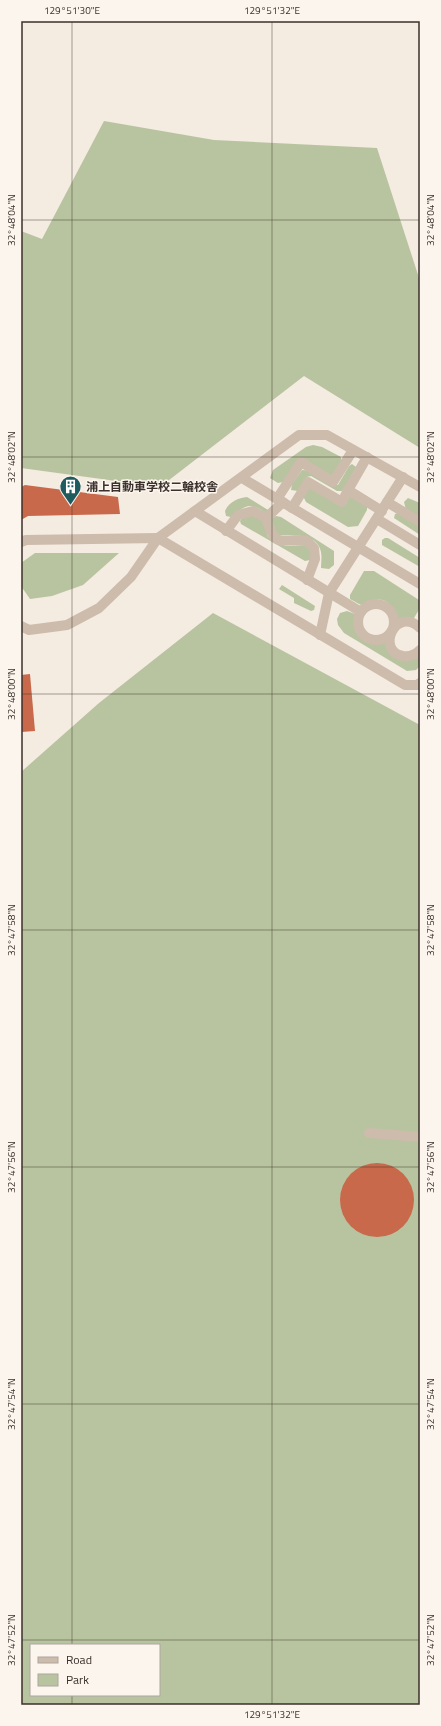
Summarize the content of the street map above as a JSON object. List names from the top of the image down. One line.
{"places":{"building":["浦上自動車学校二輪校舎"]},"legend":["Road","Park"],"coordinates":["129°51'30\"E","129°51'32\"E","32°48'04\"N","32°48'02\"N","32°48'00\"N","32°47'58\"N","32°47'56\"N","32°47'54\"N","32°47'52\"N"]}
